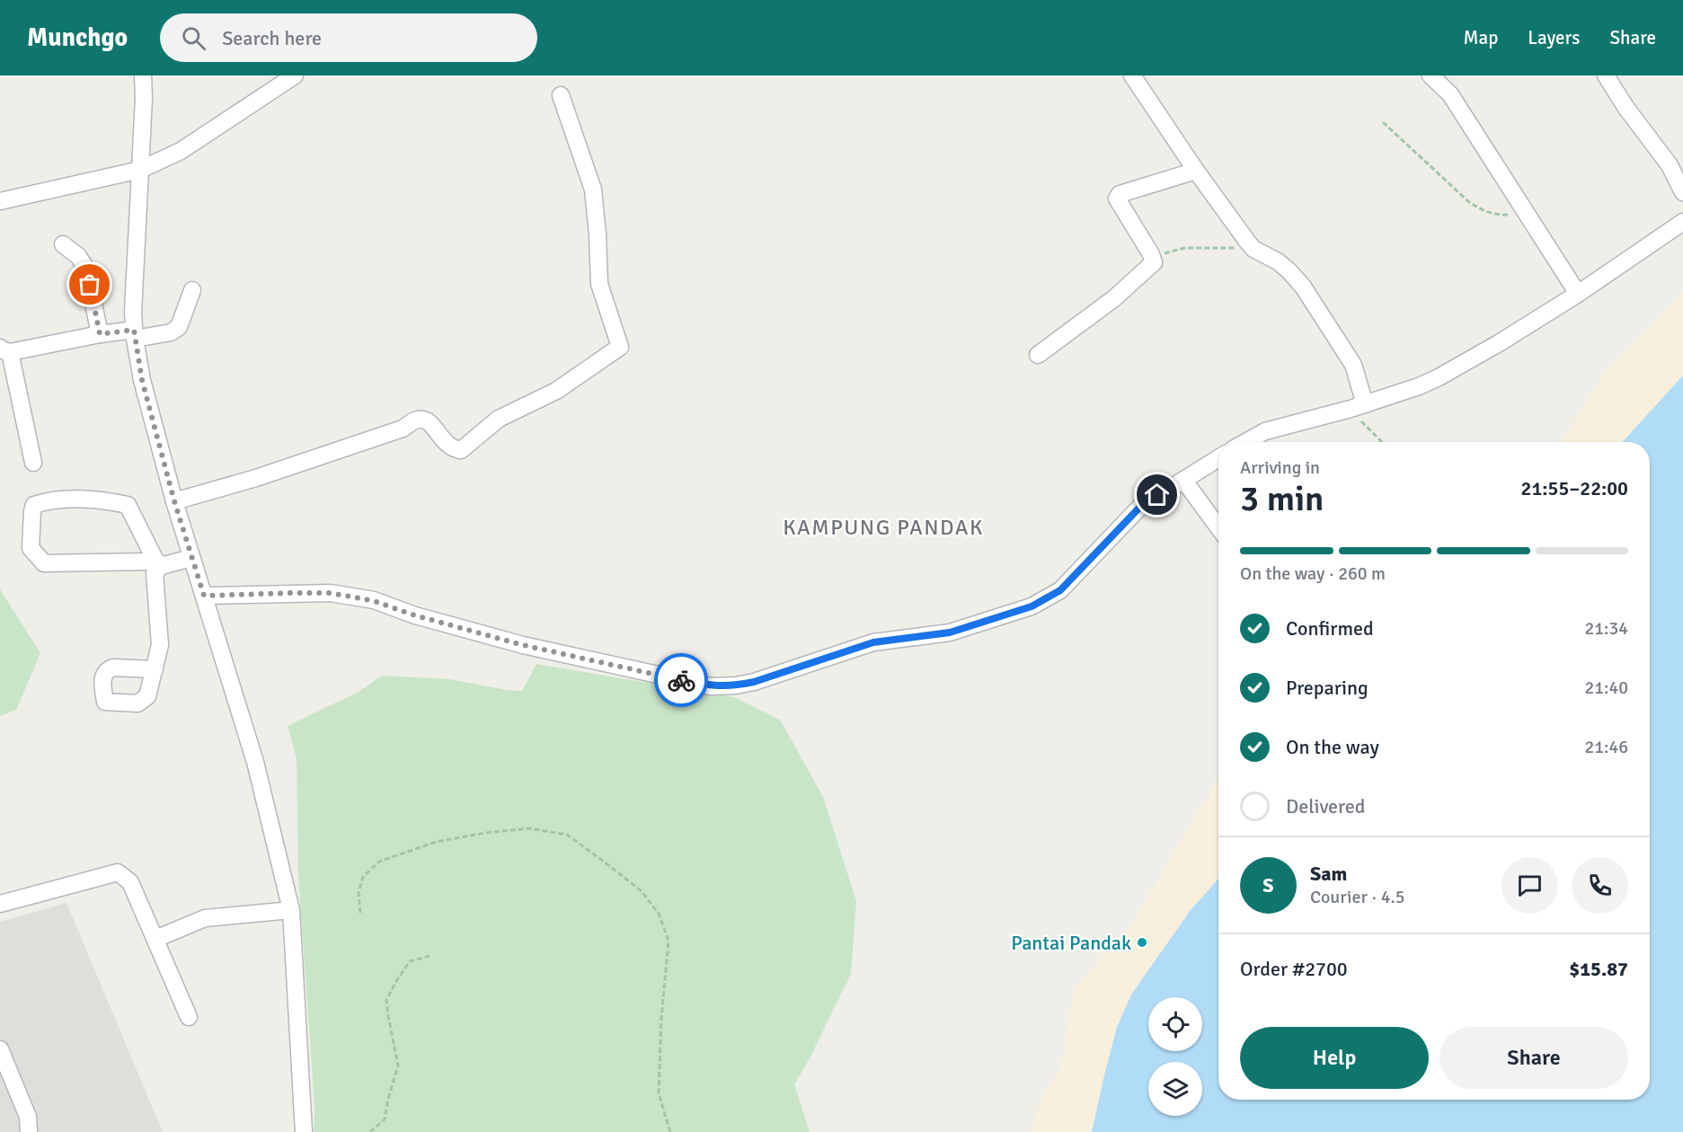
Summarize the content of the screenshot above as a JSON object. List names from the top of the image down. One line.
{"districts":["KAMPUNG PANDAK"],"places":["Pantai Pandak"],"page":{"header":"Munchgo","search":"Search here","nav":["Map","Layers","Share"],"heading":["3 min","Arriving in","21:55–22:00"],"panel":["Sam","Courier · 4.5","Order #2700","$15.87"],"bar":"On the way · 260 m","list":[["Confirmed","21:34"],["Preparing","21:40"],["On the way","21:46"],"Delivered"],"round":"S","buttons":["Help","Share"]}}
